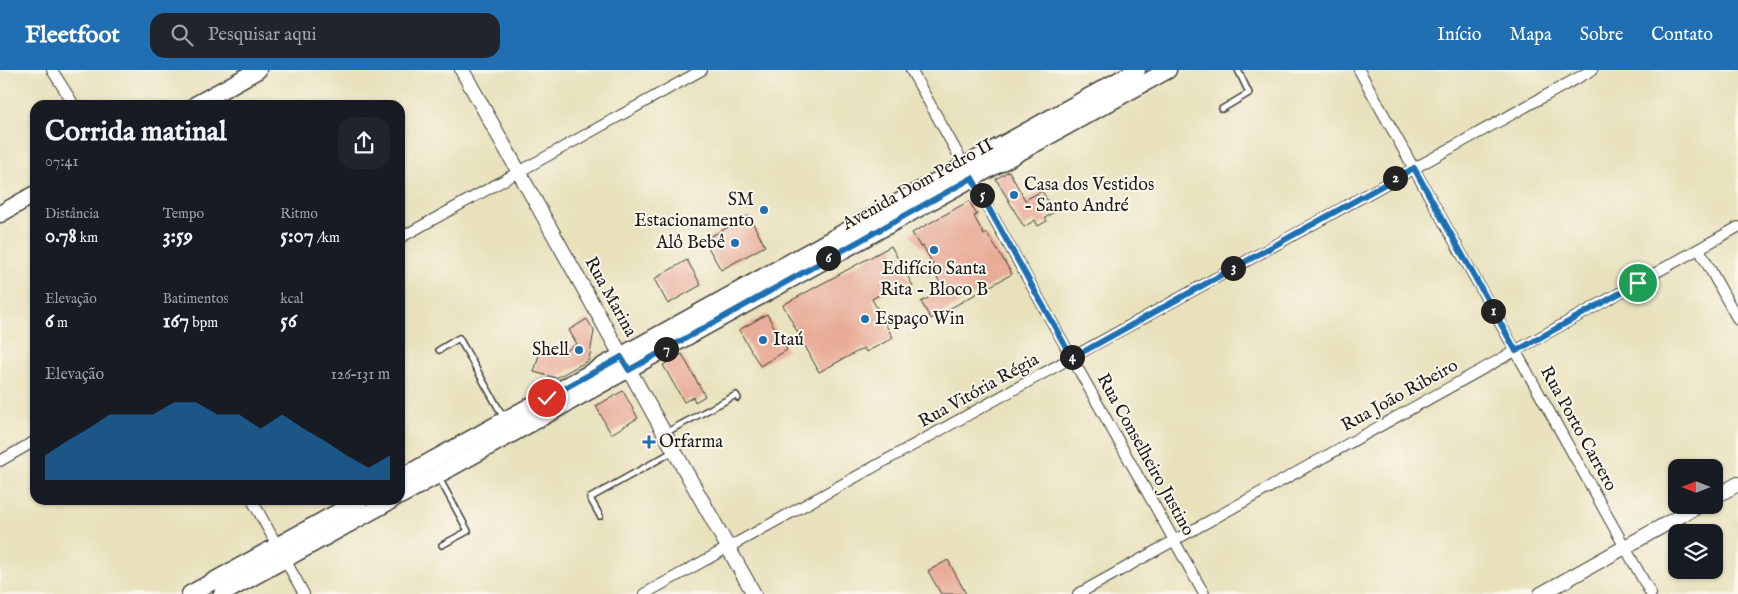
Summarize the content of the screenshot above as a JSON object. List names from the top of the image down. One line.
{"streets":{"main road":["Avenida Dom Pedro II"],"street":["Rua Marina","Rua Vitória Régia","Rua João Ribeiro","Rua Porto Carrero","Rua Conselheiro Justino"]},"crossings":[["Avenida Dom Pedro II","Rua Marina"],["Avenida Dom Pedro II","Rua Conselheiro Justino"],["Rua Marina","Rua Vitória Régia"],["Rua Vitória Régia","Rua Porto Carrero"],["Rua Vitória Régia","Rua Conselheiro Justino"],["Rua João Ribeiro","Rua Porto Carrero"],["Rua João Ribeiro","Rua Conselheiro Justino"]],"places":{"other":["Casa dos Vestidos - Santo André","SM Estacionamento","Alô Bebê","Edifício Santa Rita - Bloco B","Espaço Win","Itaú","Shell"],"health":["Orfarma"]},"north":"left","page":{"header":"Fleetfoot","search":"Pesquisar aqui","nav":["Início","Mapa","Sobre","Contato"],"heading":["Corrida matinal","07:41"],"pins":["2","5","6","3","1","7","4"],"stats":[["Distância","0.78 km"],["Tempo","3:59"],["Ritmo","5:07 /km"],["Elevação","6 m"],["Batimentos","167 bpm"],["kcal","56"]],"chart":["Elevação","126–131 m"]}}
